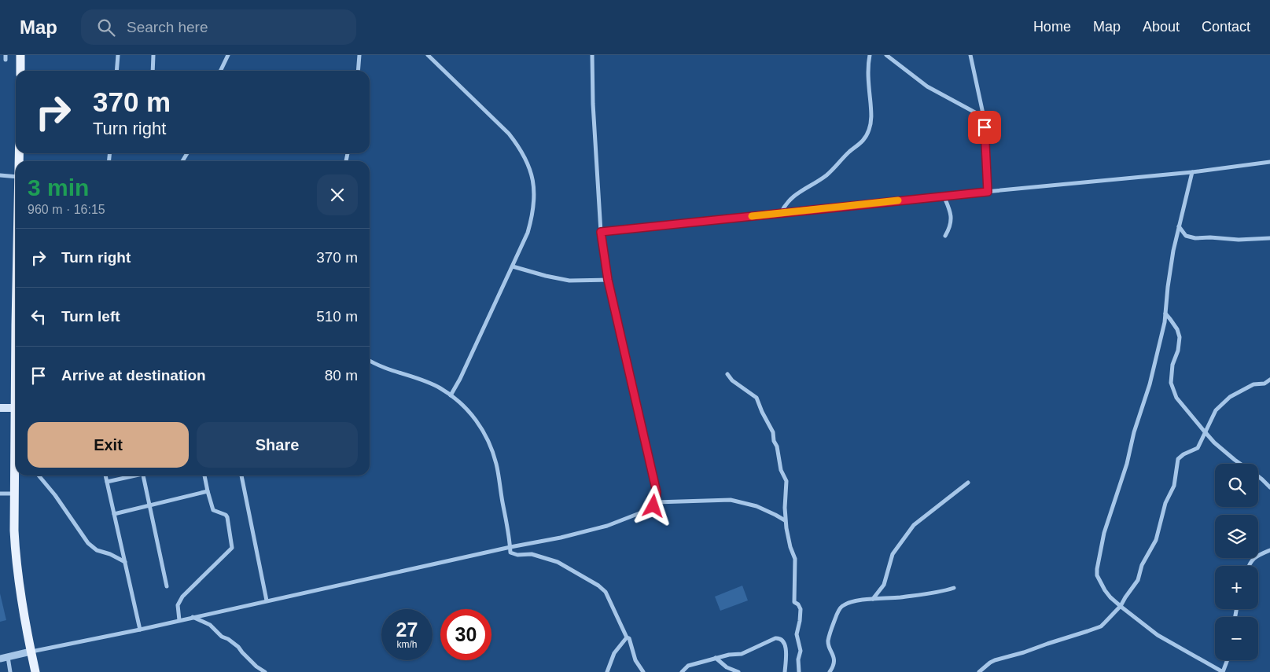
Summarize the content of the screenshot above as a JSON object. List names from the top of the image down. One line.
{"page":{"header":"Map","search":"Search here","nav":["Home","Map","About","Contact"],"turn":["370 m","Turn right"],"heading":["3 min","960 m · 16:15"],"list":[{"name":"Turn right","value":"370 m"},{"name":"Turn left","value":"510 m"},{"name":"Arrive at destination","value":"80 m"}],"buttons":["Exit","Share"],"map_buttons":["+","−"],"speed":"27 km/h","limit":"30"}}
